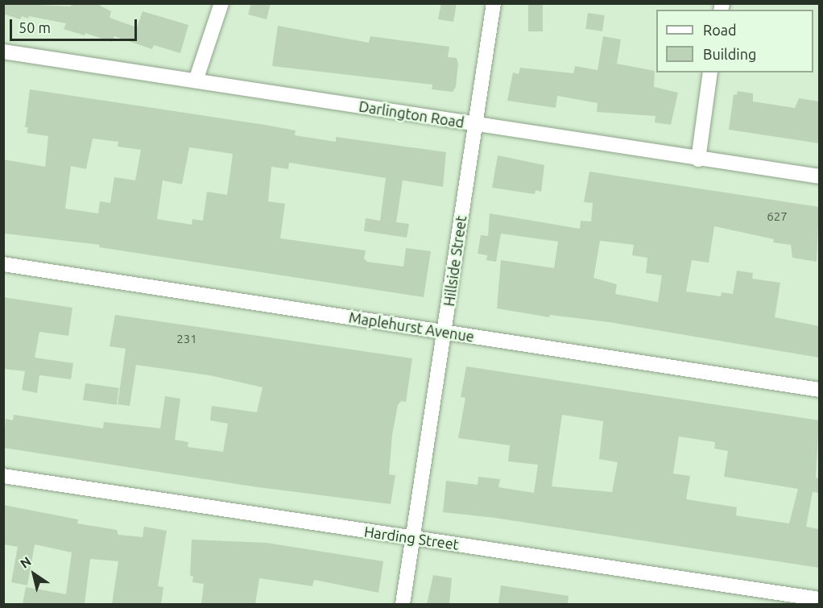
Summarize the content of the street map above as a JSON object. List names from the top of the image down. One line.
{"streets":{"street":["Darlington Road","Hillside Street","Maplehurst Avenue","Harding Street"]},"crossings":[["Darlington Road","Hillside Street"],["Hillside Street","Maplehurst Avenue"],["Hillside Street","Harding Street"]],"house_numbers":["627","231"],"legend":["Road","Building"],"scale_bar":"50 m","north":"top left"}
